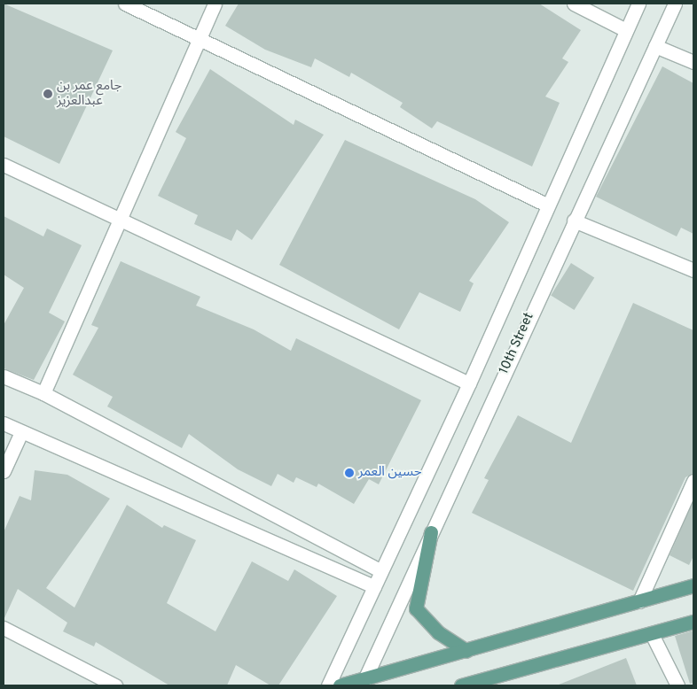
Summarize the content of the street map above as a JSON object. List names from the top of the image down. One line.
{"streets":{"street":["10th Street"]},"places":["جامع عمر بن عبدالعزيز","حسين العمر"]}
